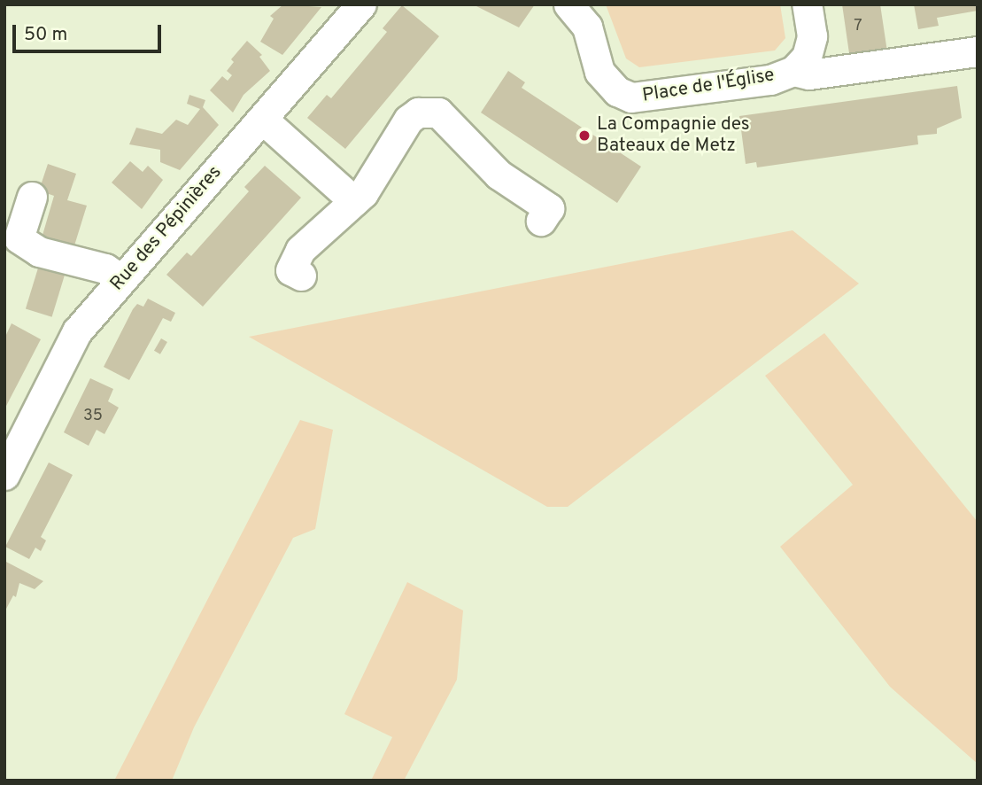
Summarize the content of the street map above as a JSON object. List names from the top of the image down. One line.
{"streets":{"street":["Place de l'Église","Rue des Pépinières"]},"places":["La Compagnie des Bateaux de Metz"],"house_numbers":["7","35"],"scale_bar":"50 m"}
